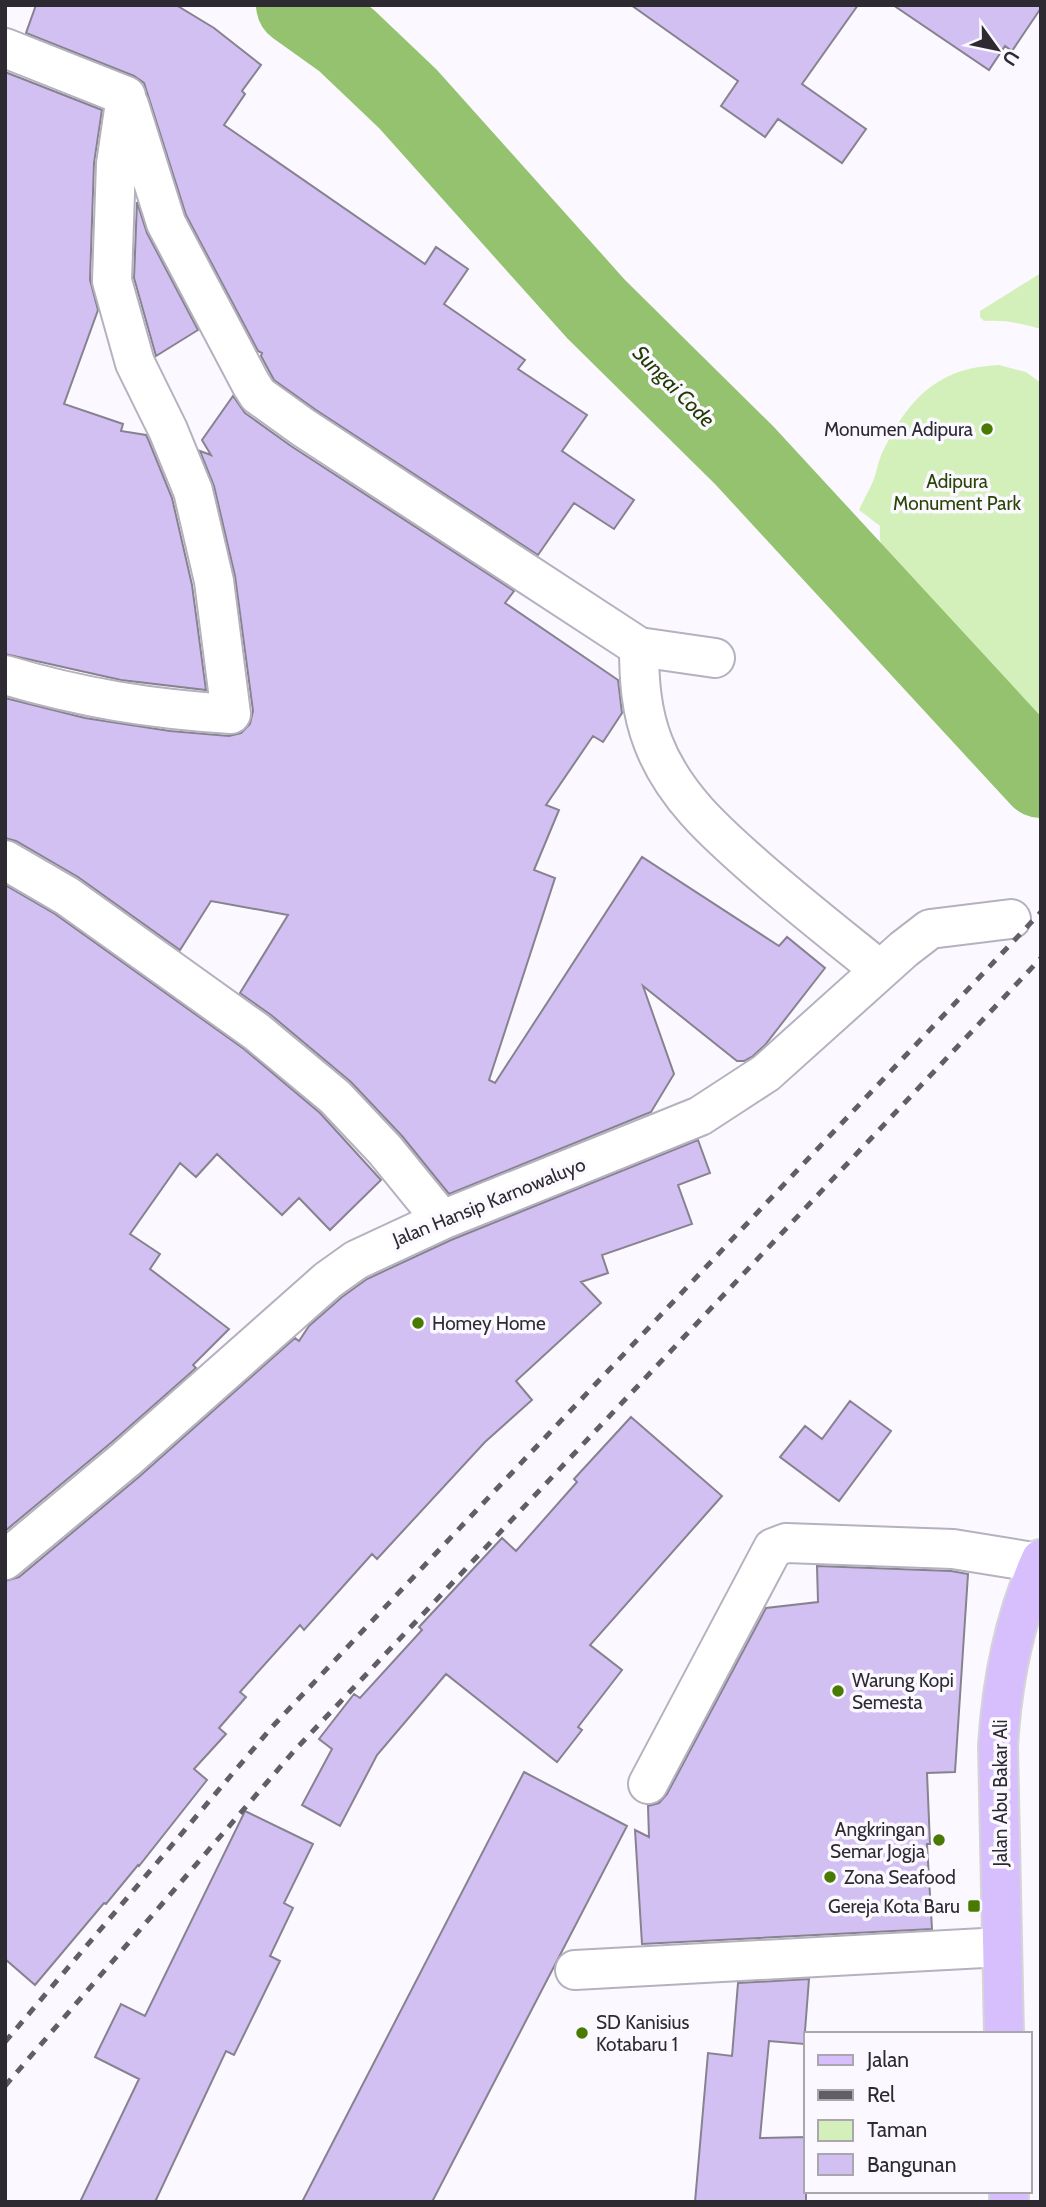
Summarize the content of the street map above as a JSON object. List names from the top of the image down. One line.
{"streets":{"main road":["Jalan Abu Bakar Ali"],"street":["Jalan Hansip Karnowaluyo"]},"water":["Sungai Code"],"parks":["Adipura Monument Park"],"places":{"other":["Monumen Adipura","Homey Home","Warung Kopi Semesta","Angkringan Semar Jogja","Zona Seafood","SD Kanisius Kotabaru 1"],"transit":["Gereja Kota Baru"]},"legend":["Jalan","Rel","Taman","Bangunan"],"north":"bottom right"}
